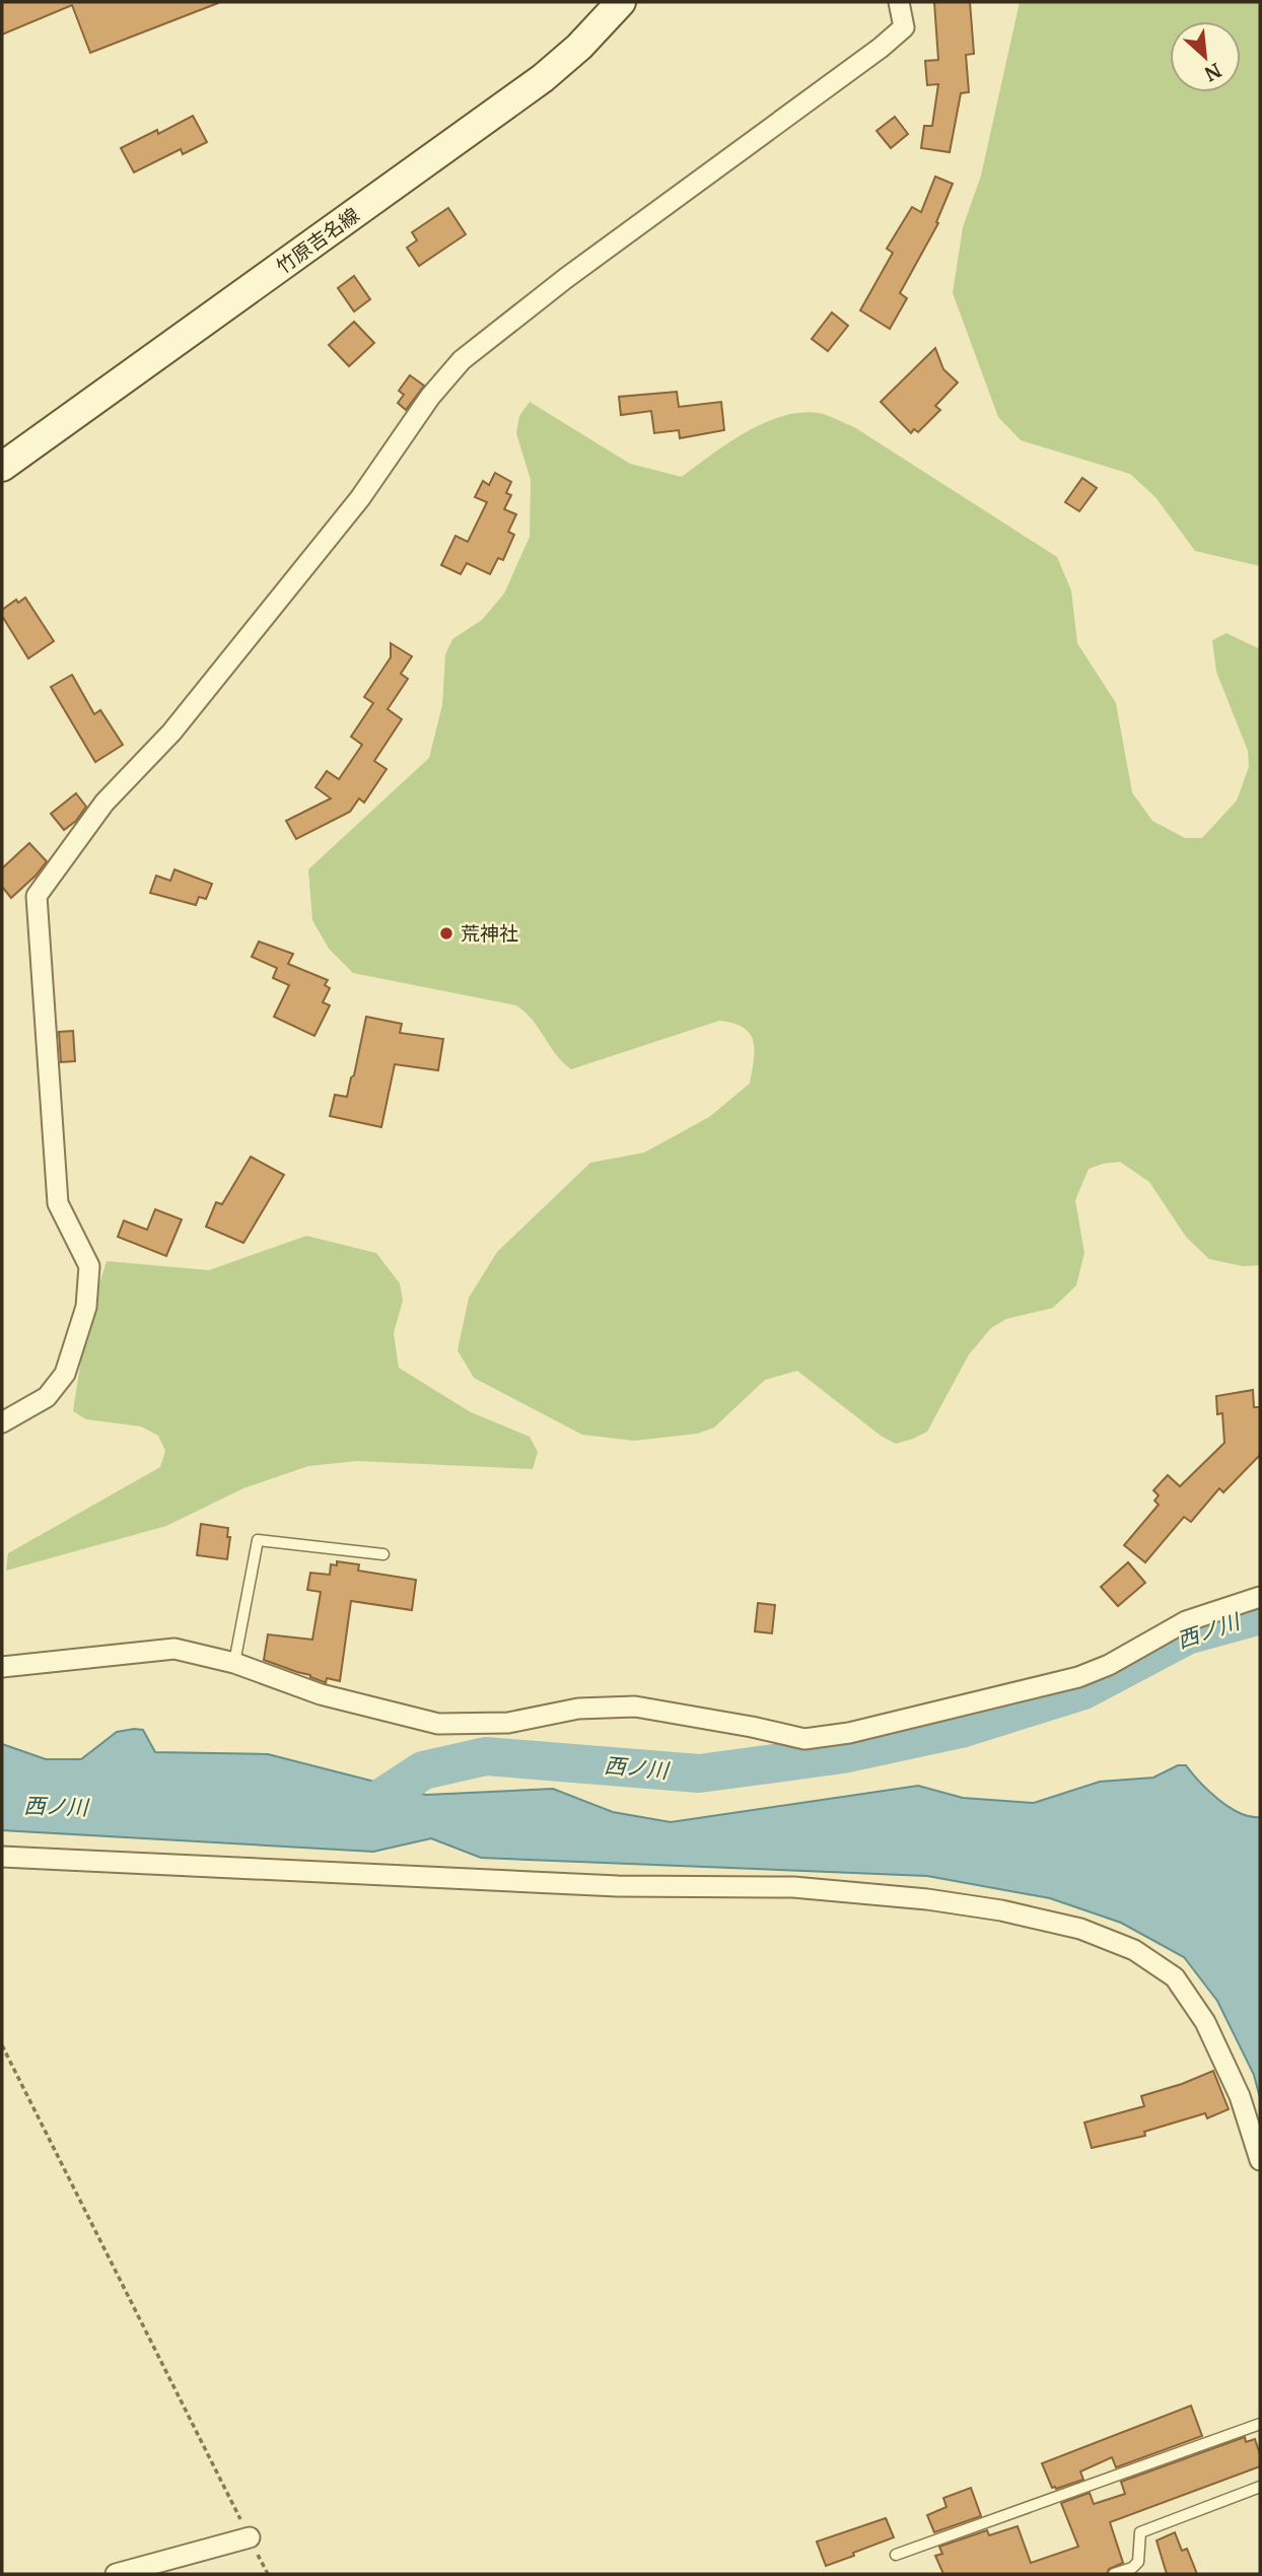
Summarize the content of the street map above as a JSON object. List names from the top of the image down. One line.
{"streets":{"main road":["竹原吉名線"]},"water":["西ノ川"],"places":["荒神社"],"north":"bottom right"}
